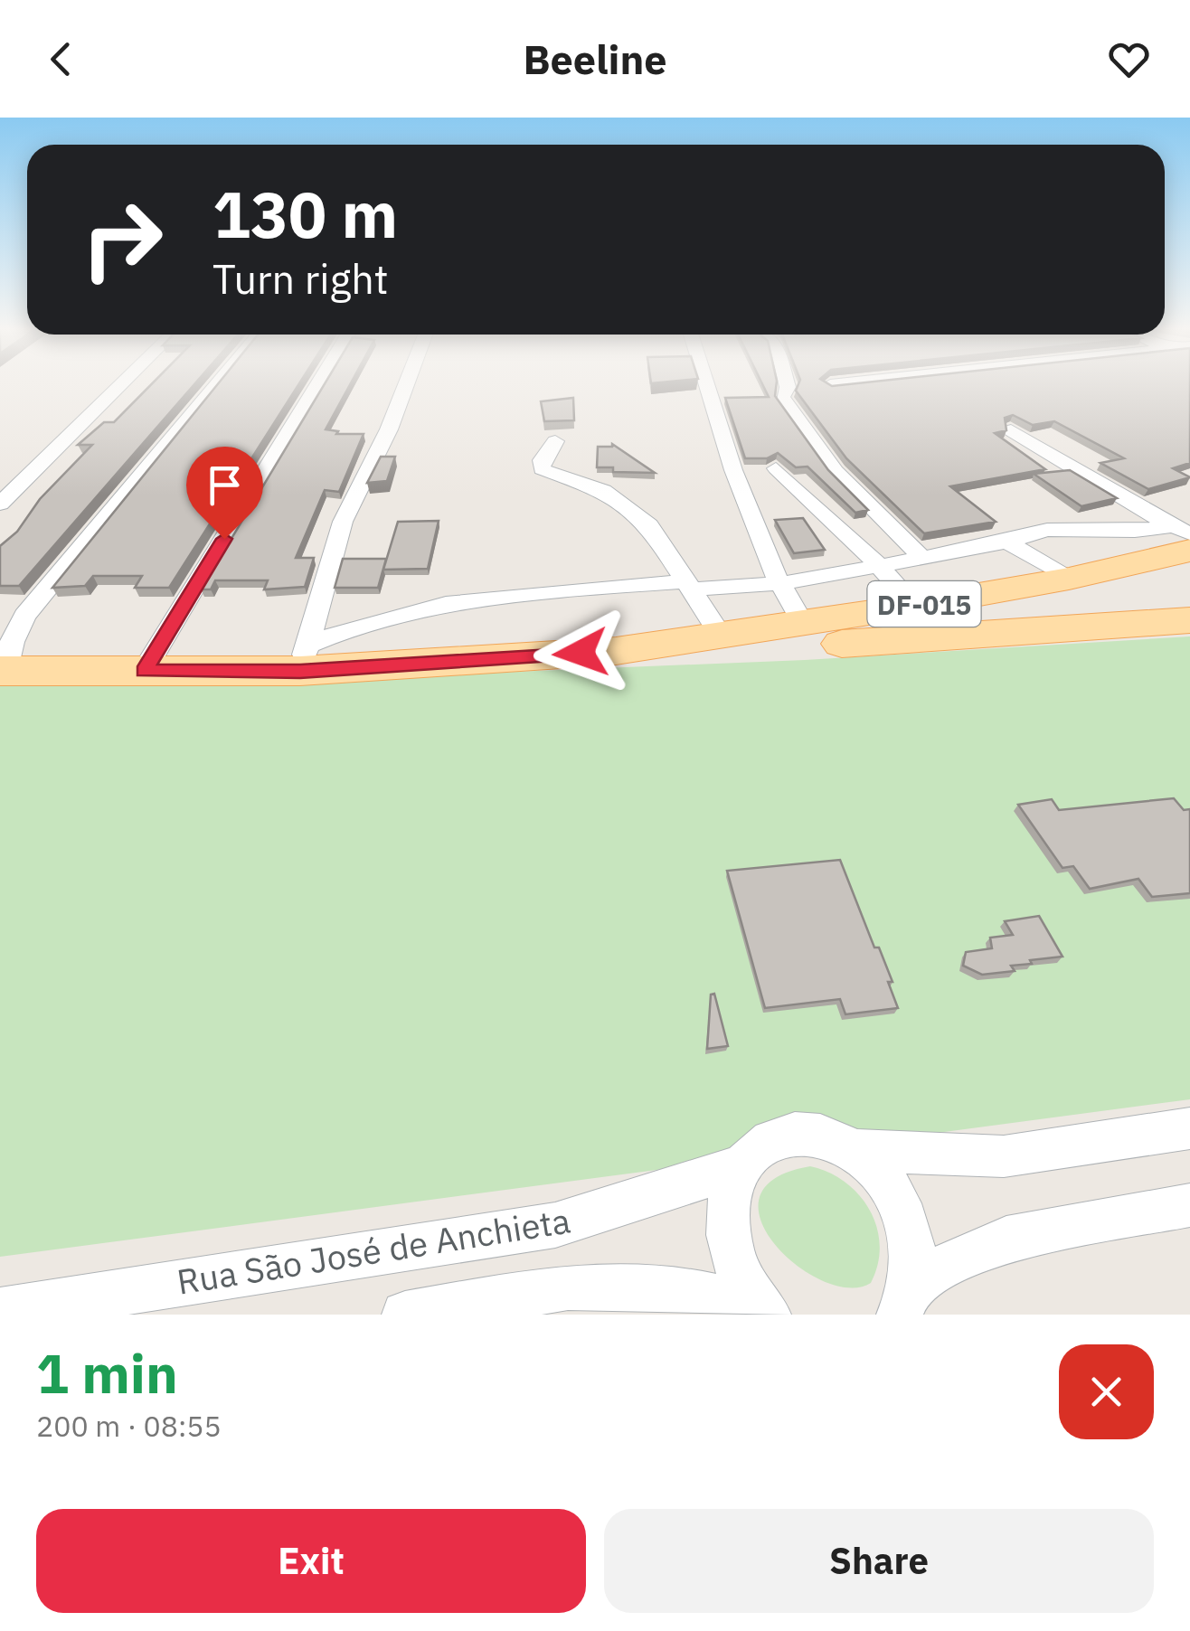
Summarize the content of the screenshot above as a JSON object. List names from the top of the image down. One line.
{"streets":{"main road":["DF-015"],"street":["Rua São José de Anchieta"]},"page":{"header":"Beeline","turn":["130 m","Turn right"],"heading":["1 min","200 m · 08:55"],"buttons":["Exit","Share"]}}
